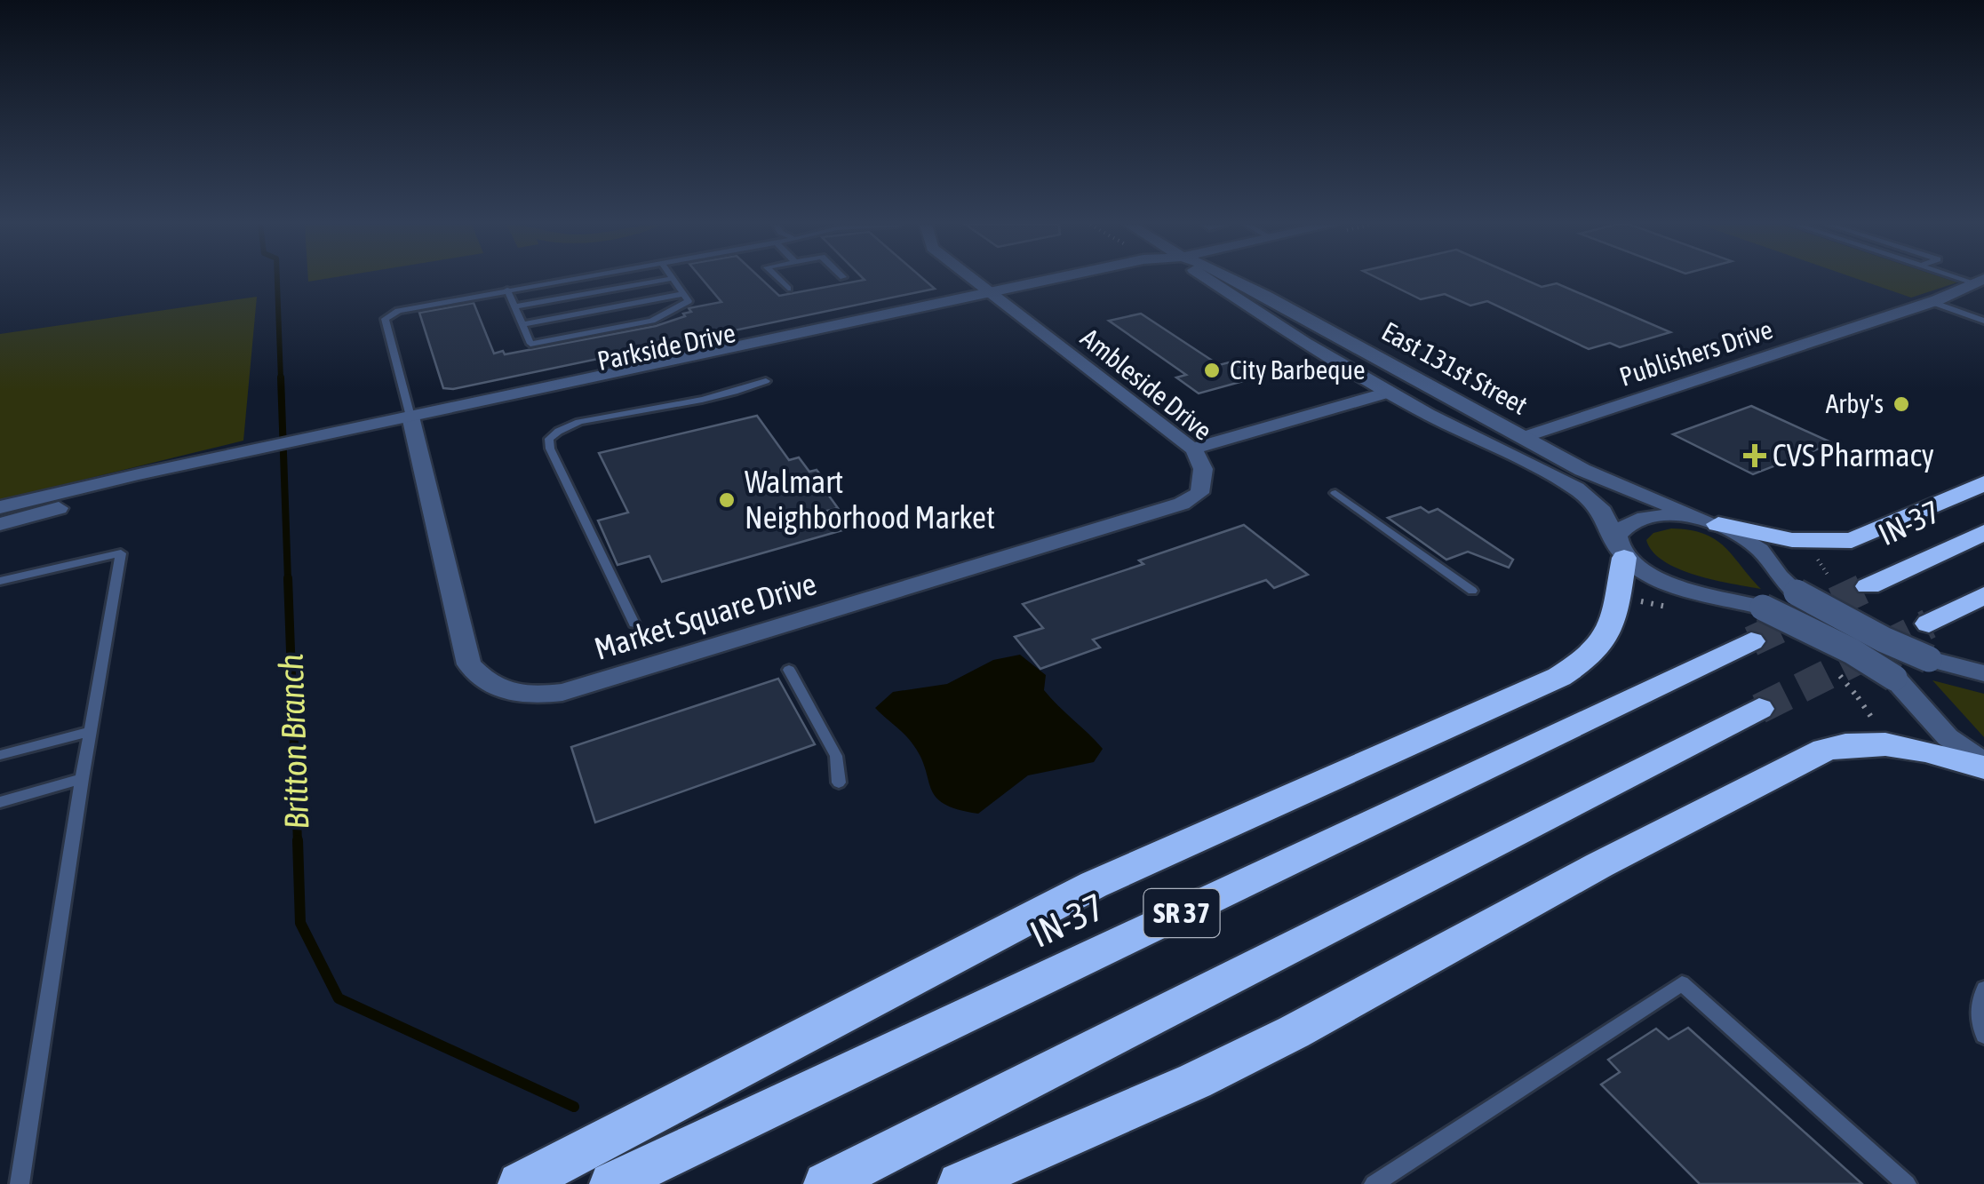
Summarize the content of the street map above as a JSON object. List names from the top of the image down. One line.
{"streets":{"highway":["IN-37","SR 37"],"street":["Parkside Drive","Publishers Drive","East 131st Street","Ambleside Drive","Market Square Drive"]},"crossings":[["Parkside Drive","Ambleside Drive"],["Parkside Drive","Market Square Drive"],["Publishers Drive","East 131st Street"],["Ambleside Drive","Market Square Drive"]],"water":["Britton Branch"],"places":{"other":["City Barbeque","Arby's","Walmart Neighborhood Market"],"health":["CVS Pharmacy"]}}
